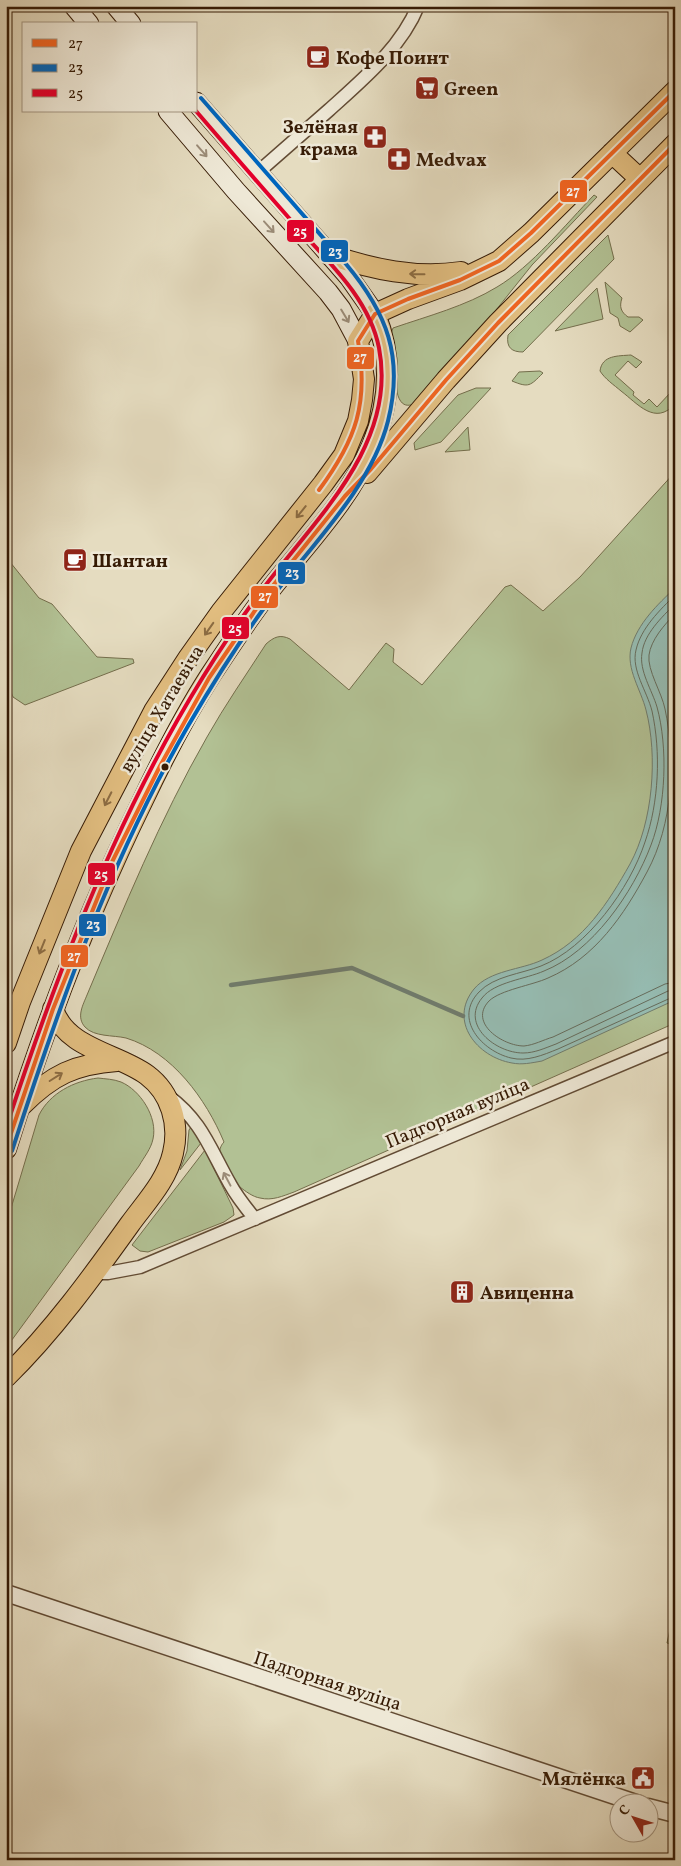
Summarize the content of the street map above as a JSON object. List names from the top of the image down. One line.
{"streets":{"main road":["вуліца Хатаевіча"],"street":["Падгорная вуліца"]},"places":{"cafe":["Кофе Поинт","Шантан"],"supermarket":["Green"],"pharmacy":["Зелёная крама","Medvax"],"building":["Авиценна"],"public building":["Мялёнка"]},"lines":["transit line 27","transit line 23","transit line 25"],"legend":["27","23","25"],"north":"top left"}
